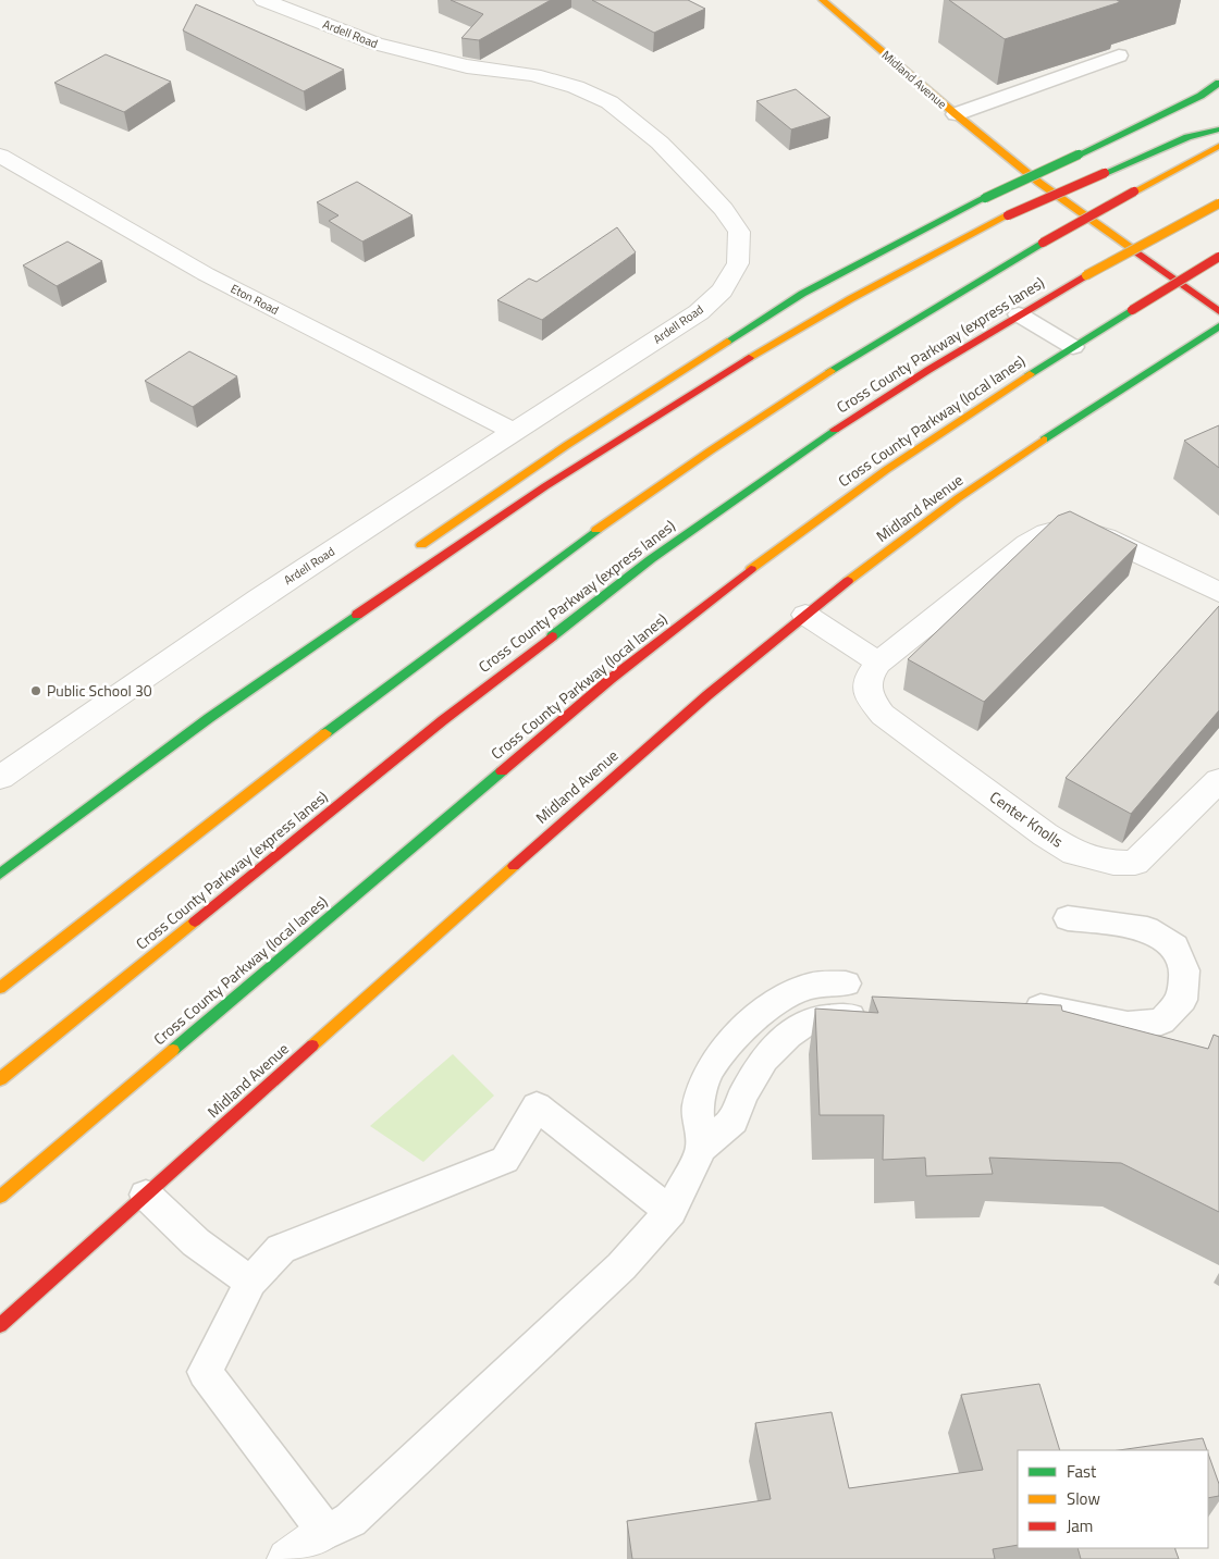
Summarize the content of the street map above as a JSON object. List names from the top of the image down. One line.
{"streets":{"main road":["Midland Avenue","Cross County Parkway (express lanes)","Cross County Parkway (local lanes)"],"street":["Ardell Road","Eton Road","Center Knolls"]},"crossings":[["Ardell Road","Eton Road"]],"places":["Public School 30"],"legend":["Fast","Slow","Jam"]}
